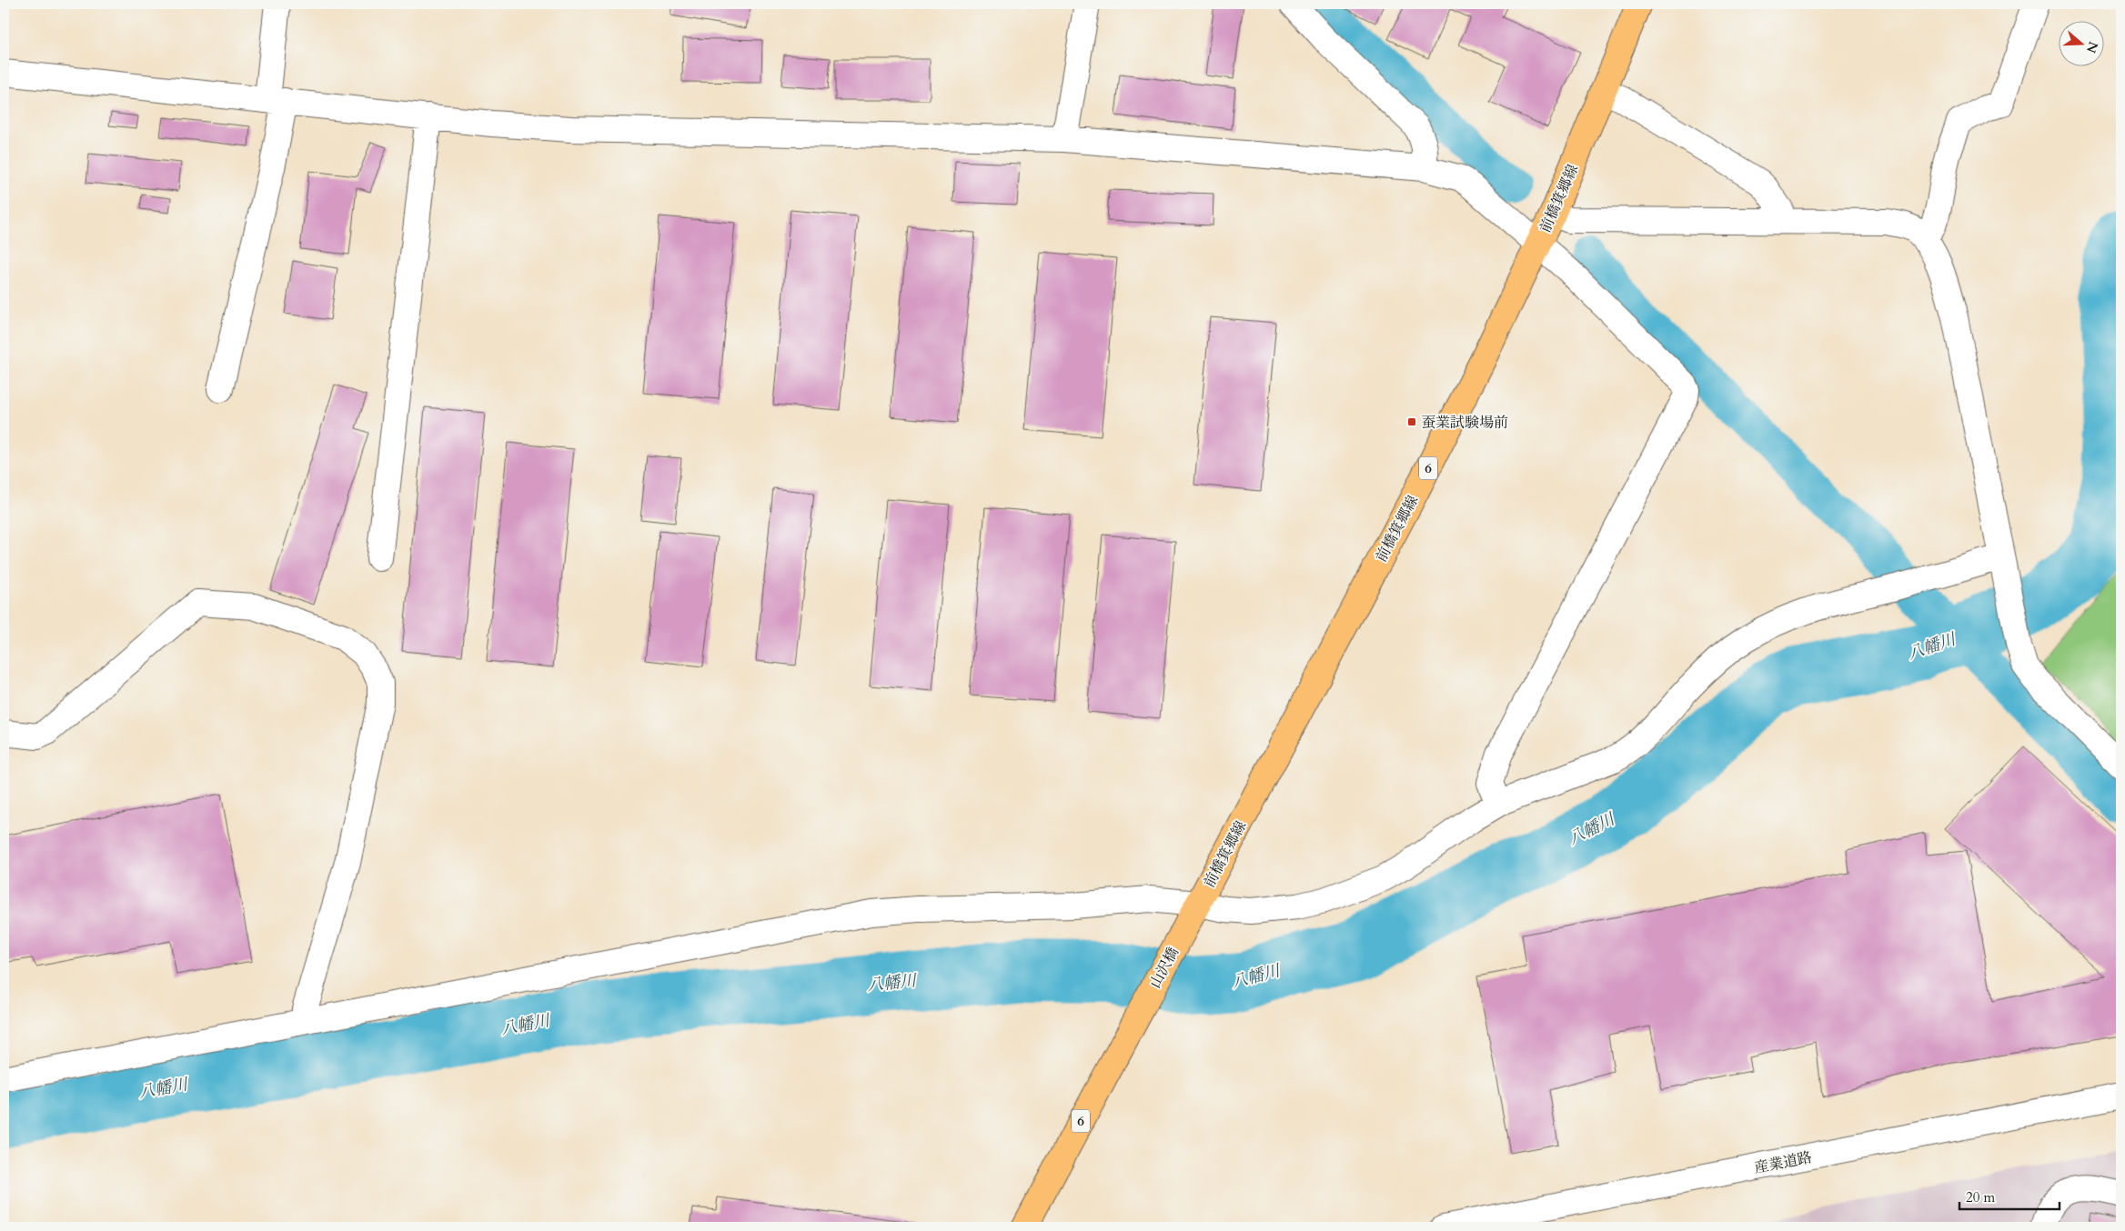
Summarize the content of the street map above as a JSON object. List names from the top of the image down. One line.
{"streets":{"main road":["前橋箕郷線","6","山沢橋"],"street":["産業道路"]},"crossings":[["前橋箕郷線","山沢橋"]],"water":["八幡川"],"places":{"transit":["蚕業試験場前"]},"scale_bar":"20 m","north":"right"}
